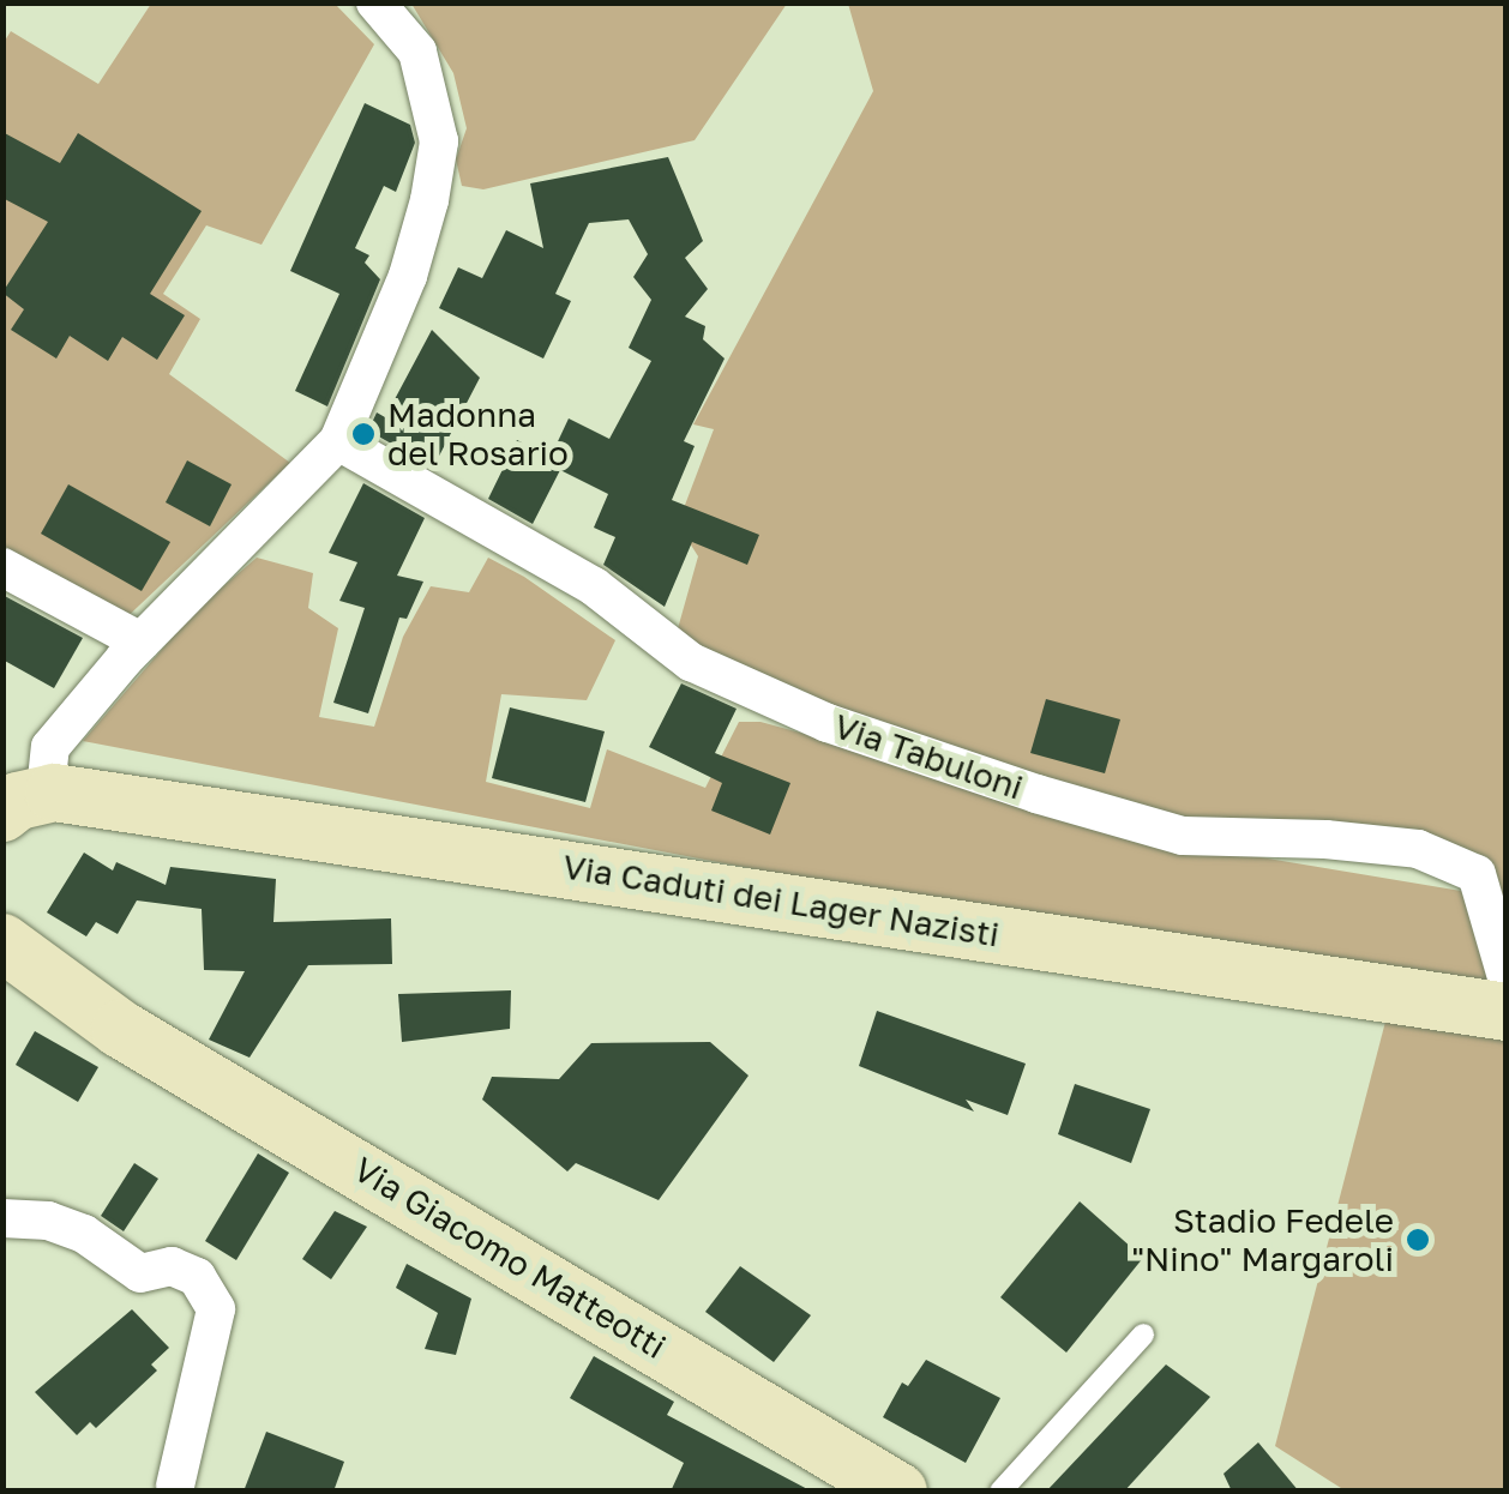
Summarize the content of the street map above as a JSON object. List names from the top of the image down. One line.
{"streets":{"main road":["Via Caduti dei Lager Nazisti","Via Giacomo Matteotti"],"street":["Via Tabuloni"]},"places":["Madonna del Rosario","Stadio Fedele \"Nino\" Margaroli"]}
